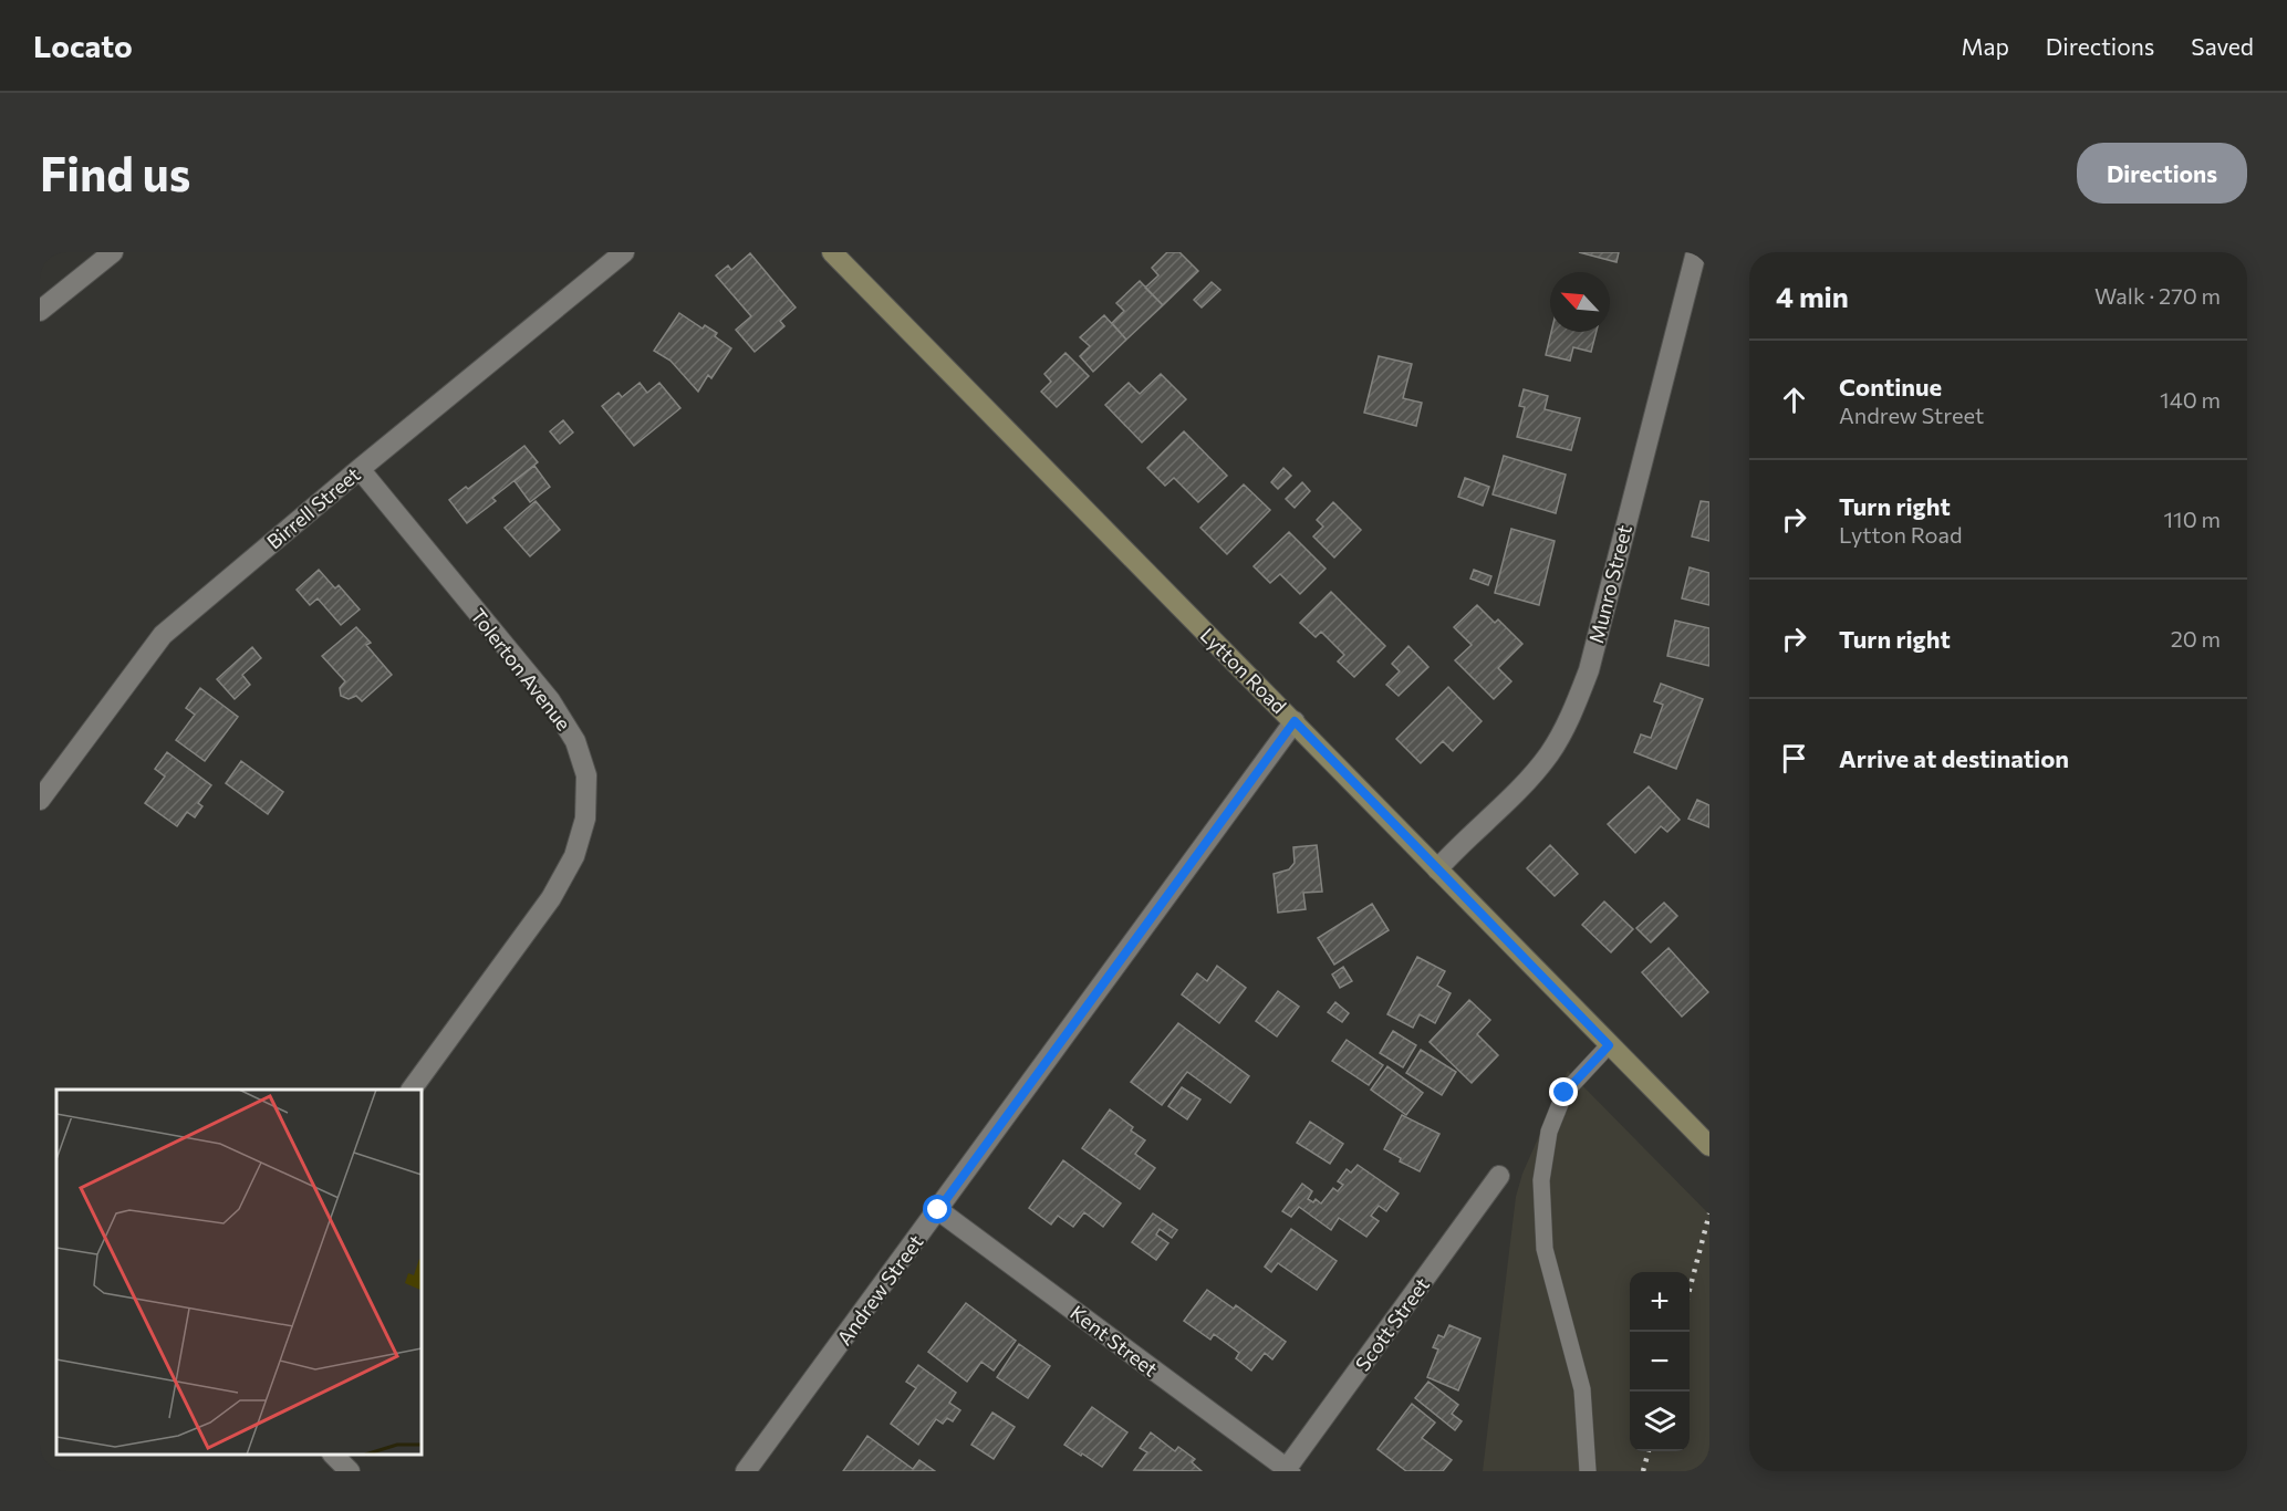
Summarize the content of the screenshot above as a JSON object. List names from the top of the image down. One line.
{"streets":{"main road":["Lytton Road"],"street":["Birrell Street","Munro Street","Tolerton Avenue","Andrew Street","Scott Street","Kent Street"]},"crossings":[["Birrell Street","Tolerton Avenue"],["Munro Street","Lytton Road"],["Lytton Road","Andrew Street"],["Andrew Street","Kent Street"],["Scott Street","Kent Street"]],"north":"top left","page":{"header":"Locato","nav":["Map","Directions","Saved"],"buttons":"Directions","title":"Find us","heading":["4 min","Walk · 270 m"],"list":[["Continue","Andrew Street","140 m"],["Turn right","Lytton Road","110 m"],["Turn right","20 m"],"Arrive at destination"],"map_buttons":["+","−"]}}
